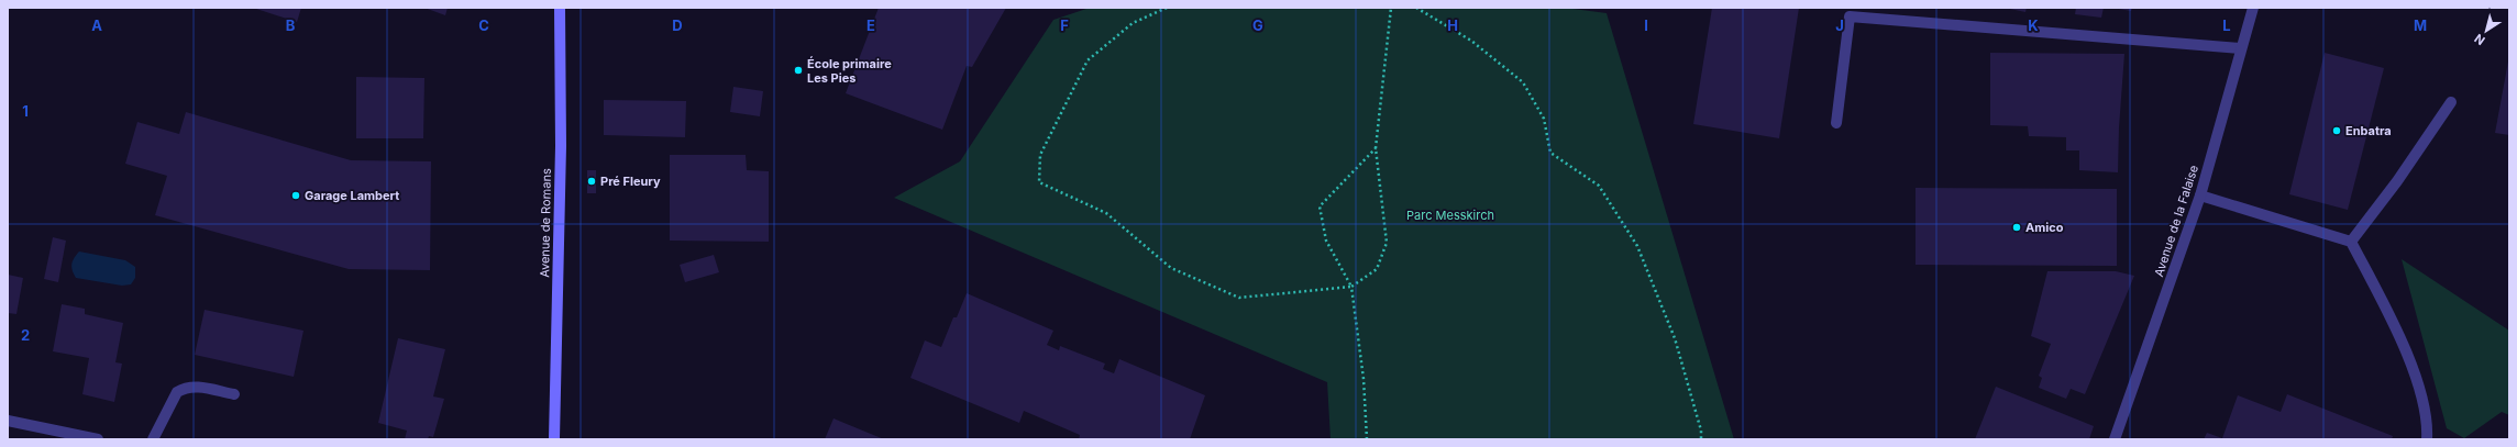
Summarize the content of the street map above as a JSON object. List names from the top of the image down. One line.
{"streets":{"main road":["Avenue de Romans"],"street":["Avenue de la Falaise"]},"parks":["Parc Messkirch"],"places":["École primaire Les Pies","Enbatra","Pré Fleury","Garage Lambert","Amico"],"north":"bottom left","grid":{"columns":["A","B","C","D","E","F","G","H","I","J","K","L","M"],"rows":["1","2"]}}
